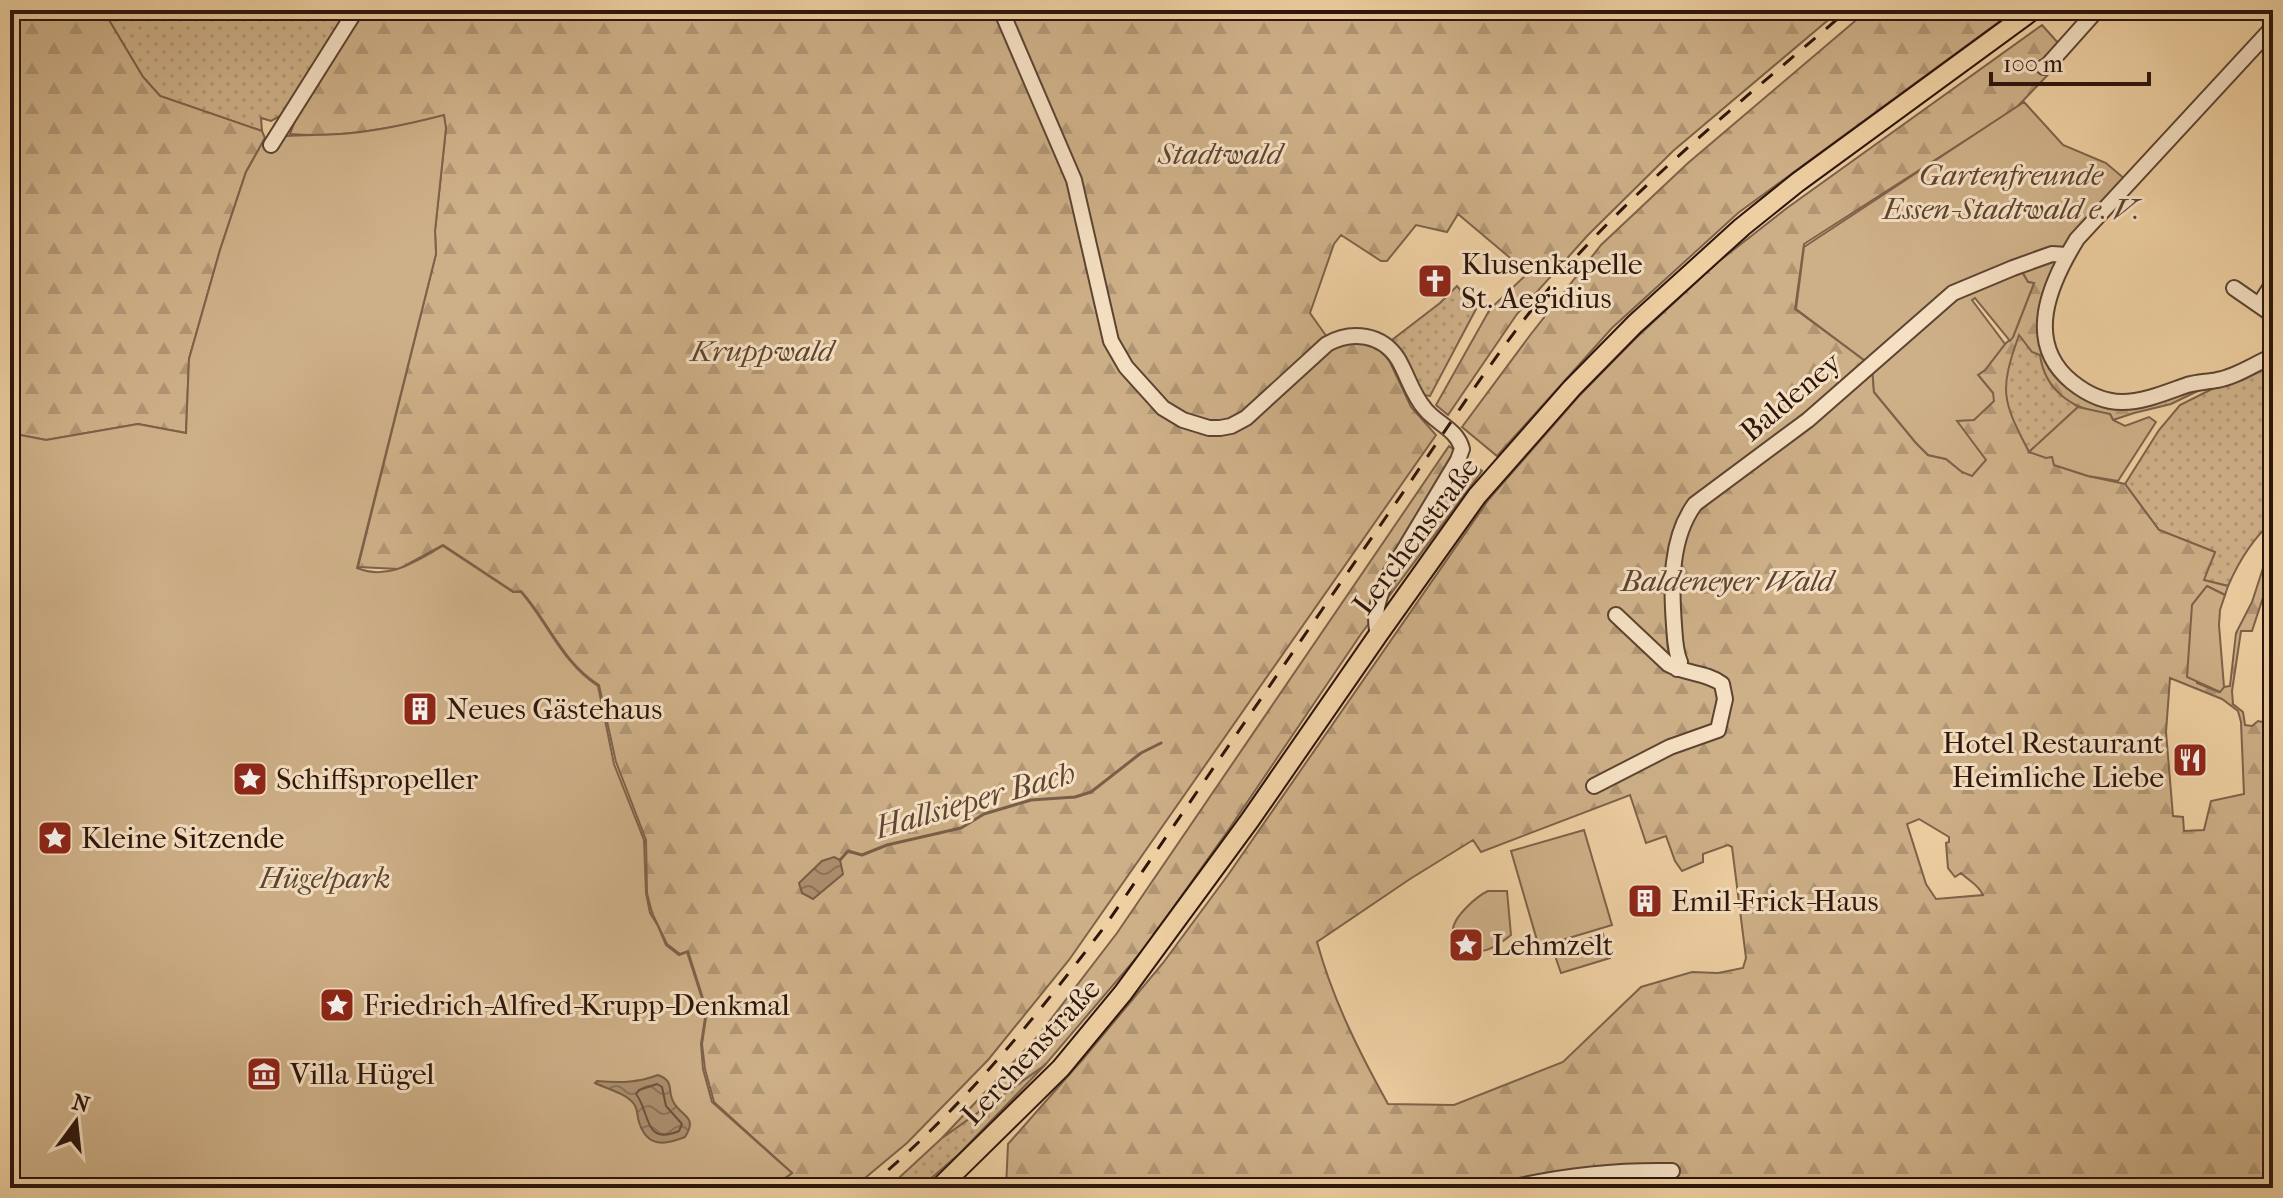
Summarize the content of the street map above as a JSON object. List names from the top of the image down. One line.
{"streets":{"main road":["Lerchenstraße"],"street":["Baldeney"]},"water":["Hallsieper Bach"],"parks":["Stadtwald","Gartenfreunde Essen-Stadtwald e. V.","Kruppwald","Baldeneyer Wald","Hügelpark"],"places":{"church":["Klusenkapelle St. Aegidius"],"building":["Neues Gästehaus","Emil-Frick-Haus"],"restaurant":["Hotel Restaurant Heimliche Liebe"],"place":["Schiffspropeller","Kleine Sitzende","Lehmzelt","Friedrich-Alfred-Krupp-Denkmal"],"museum":["Villa Hügel"]},"scale_bar":"100 m","north":"top"}
